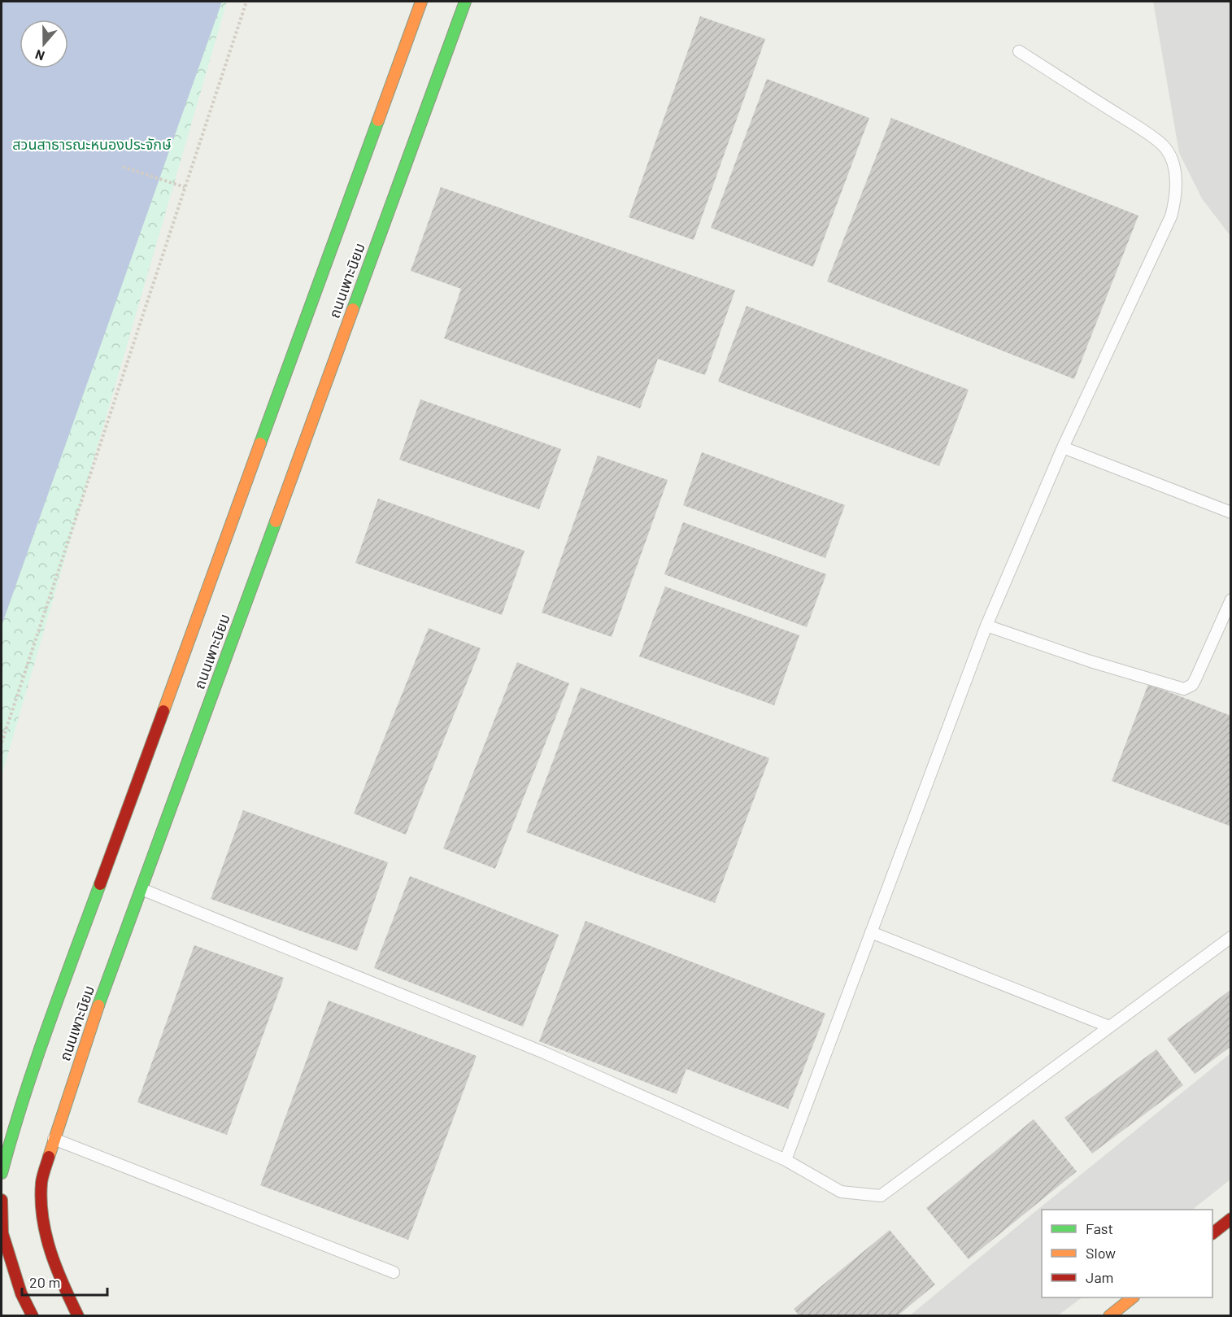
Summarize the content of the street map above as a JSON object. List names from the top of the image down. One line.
{"streets":{"street":["ถนนเพาะนิยม"]},"parks":["สวนสาธารณะหนองประจักษ์"],"legend":["Fast","Slow","Jam"],"scale_bar":"20 m","north":"bottom"}
